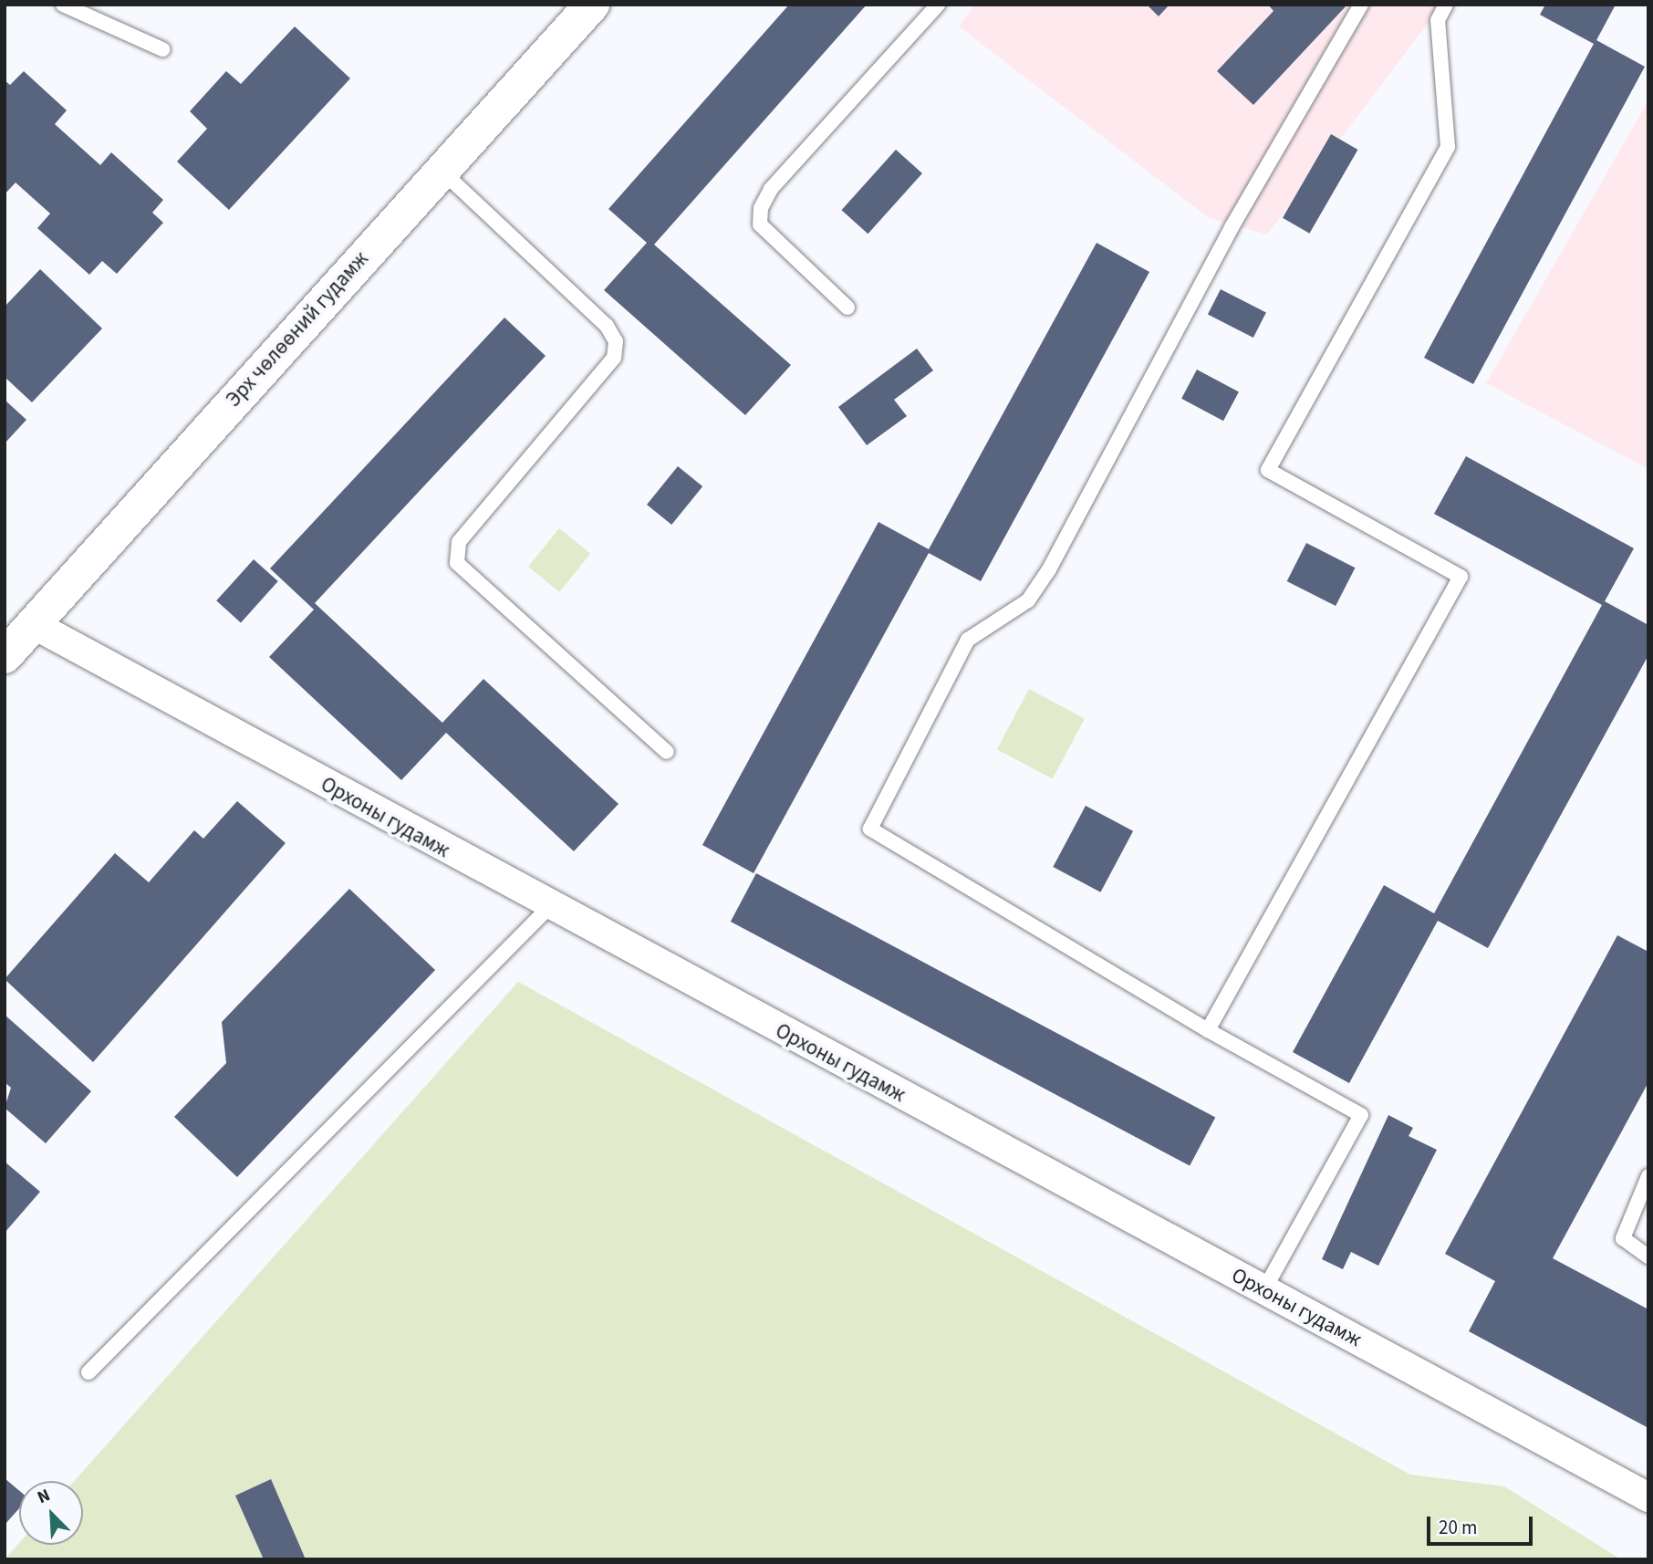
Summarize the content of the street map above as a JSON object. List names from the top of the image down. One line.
{"streets":{"main road":["Эрх чөлөөний гудамж"],"street":["Орхоны гудамж"]},"crossings":[["Эрх чөлөөний гудамж","Орхоны гудамж"]],"scale_bar":"20 m","north":"top left"}
